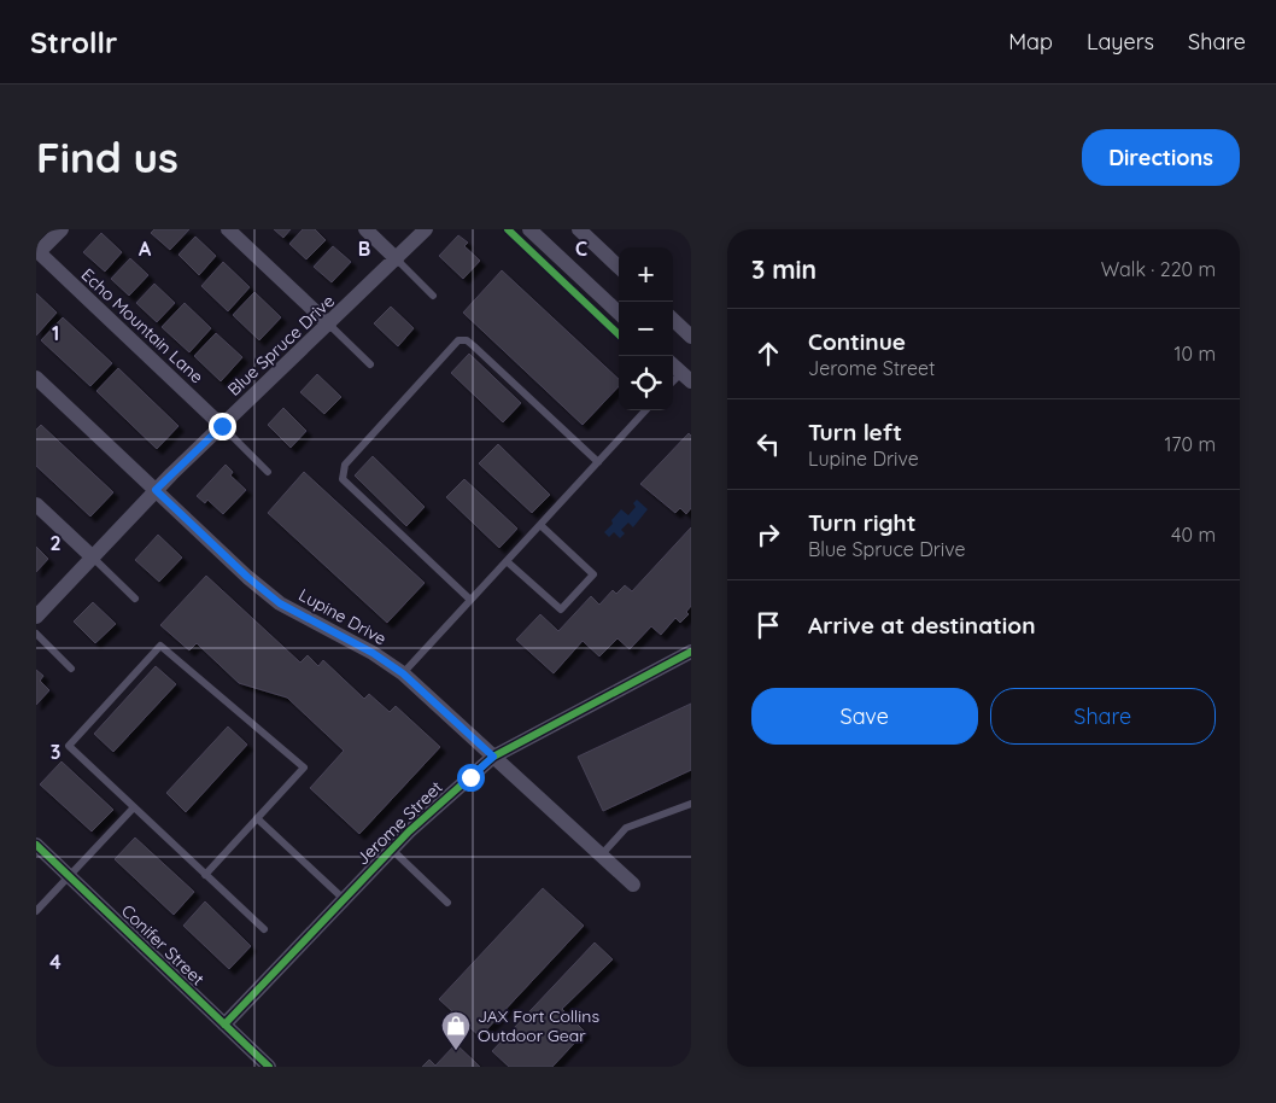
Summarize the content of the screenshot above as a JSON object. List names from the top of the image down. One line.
{"streets":{"street":["Echo Mountain Lane","Blue Spruce Drive","Lupine Drive","Jerome Street","Conifer Street"]},"crossings":[["Echo Mountain Lane","Blue Spruce Drive"],["Blue Spruce Drive","Lupine Drive"],["Lupine Drive","Jerome Street"],["Jerome Street","Conifer Street"]],"places":{"shop":["JAX Fort Collins Outdoor Gear"]},"page":{"header":"Strollr","nav":["Map","Layers","Share"],"buttons":["Directions",["Save","Share"]],"title":"Find us","heading":["3 min","Walk · 220 m"],"map_buttons":["+","−"],"list":[["Continue","Jerome Street","10 m"],["Turn left","Lupine Drive","170 m"],["Turn right","Blue Spruce Drive","40 m"],"Arrive at destination"]},"grid":{"columns":["A","B","C"],"rows":["1","2","3","4"]}}
